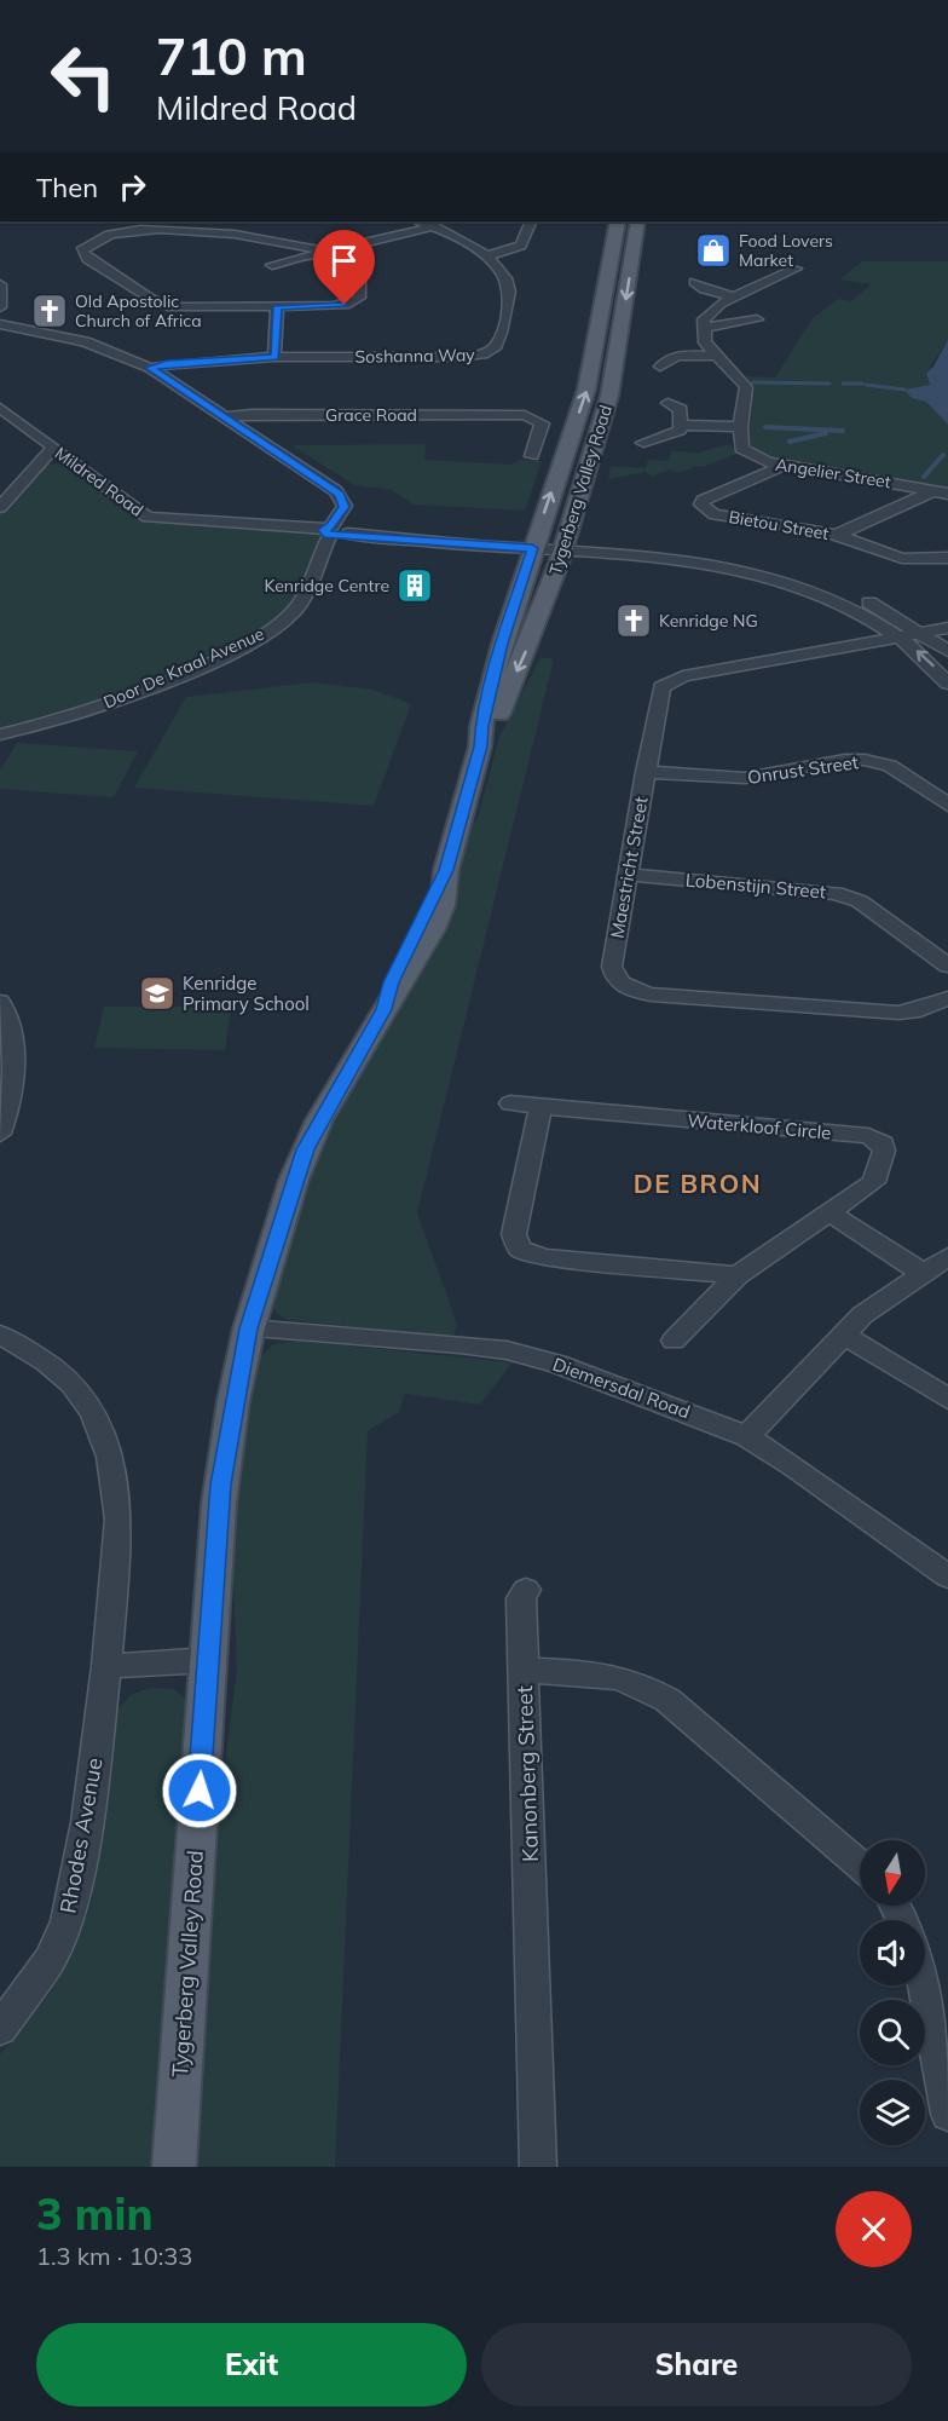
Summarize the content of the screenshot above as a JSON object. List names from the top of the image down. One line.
{"streets":{"main road":["Tygerberg Valley Road"],"street":["Soshanna Way","Grace Road","Angelier Street","Mildred Road","Bietou Street","Door De Kraal Avenue","Onrust Street","Maestricht Street","Lobenstijn Street","Waterkloof Circle","Diemersdal Road","Kanonberg Street","Rhodes Avenue"]},"crossings":[["Angelier Street","Bietou Street"],["Mildred Road","Tygerberg Valley Road"],["Mildred Road","Door De Kraal Avenue"],["Tygerberg Valley Road","Diemersdal Road"],["Onrust Street","Maestricht Street"],["Maestricht Street","Lobenstijn Street"]],"districts":["DE BRON"],"places":{"shop":["Food Lovers Market"],"church":["Old Apostolic Church of Africa","Kenridge NG"],"building":["Kenridge Centre"],"school or university":["Kenridge Primary School"]},"north":"bottom","page":{"turn":["710 m","Mildred Road"],"then":"Then","heading":["3 min","1.3 km · 10:33"],"buttons":["Exit","Share"]}}
